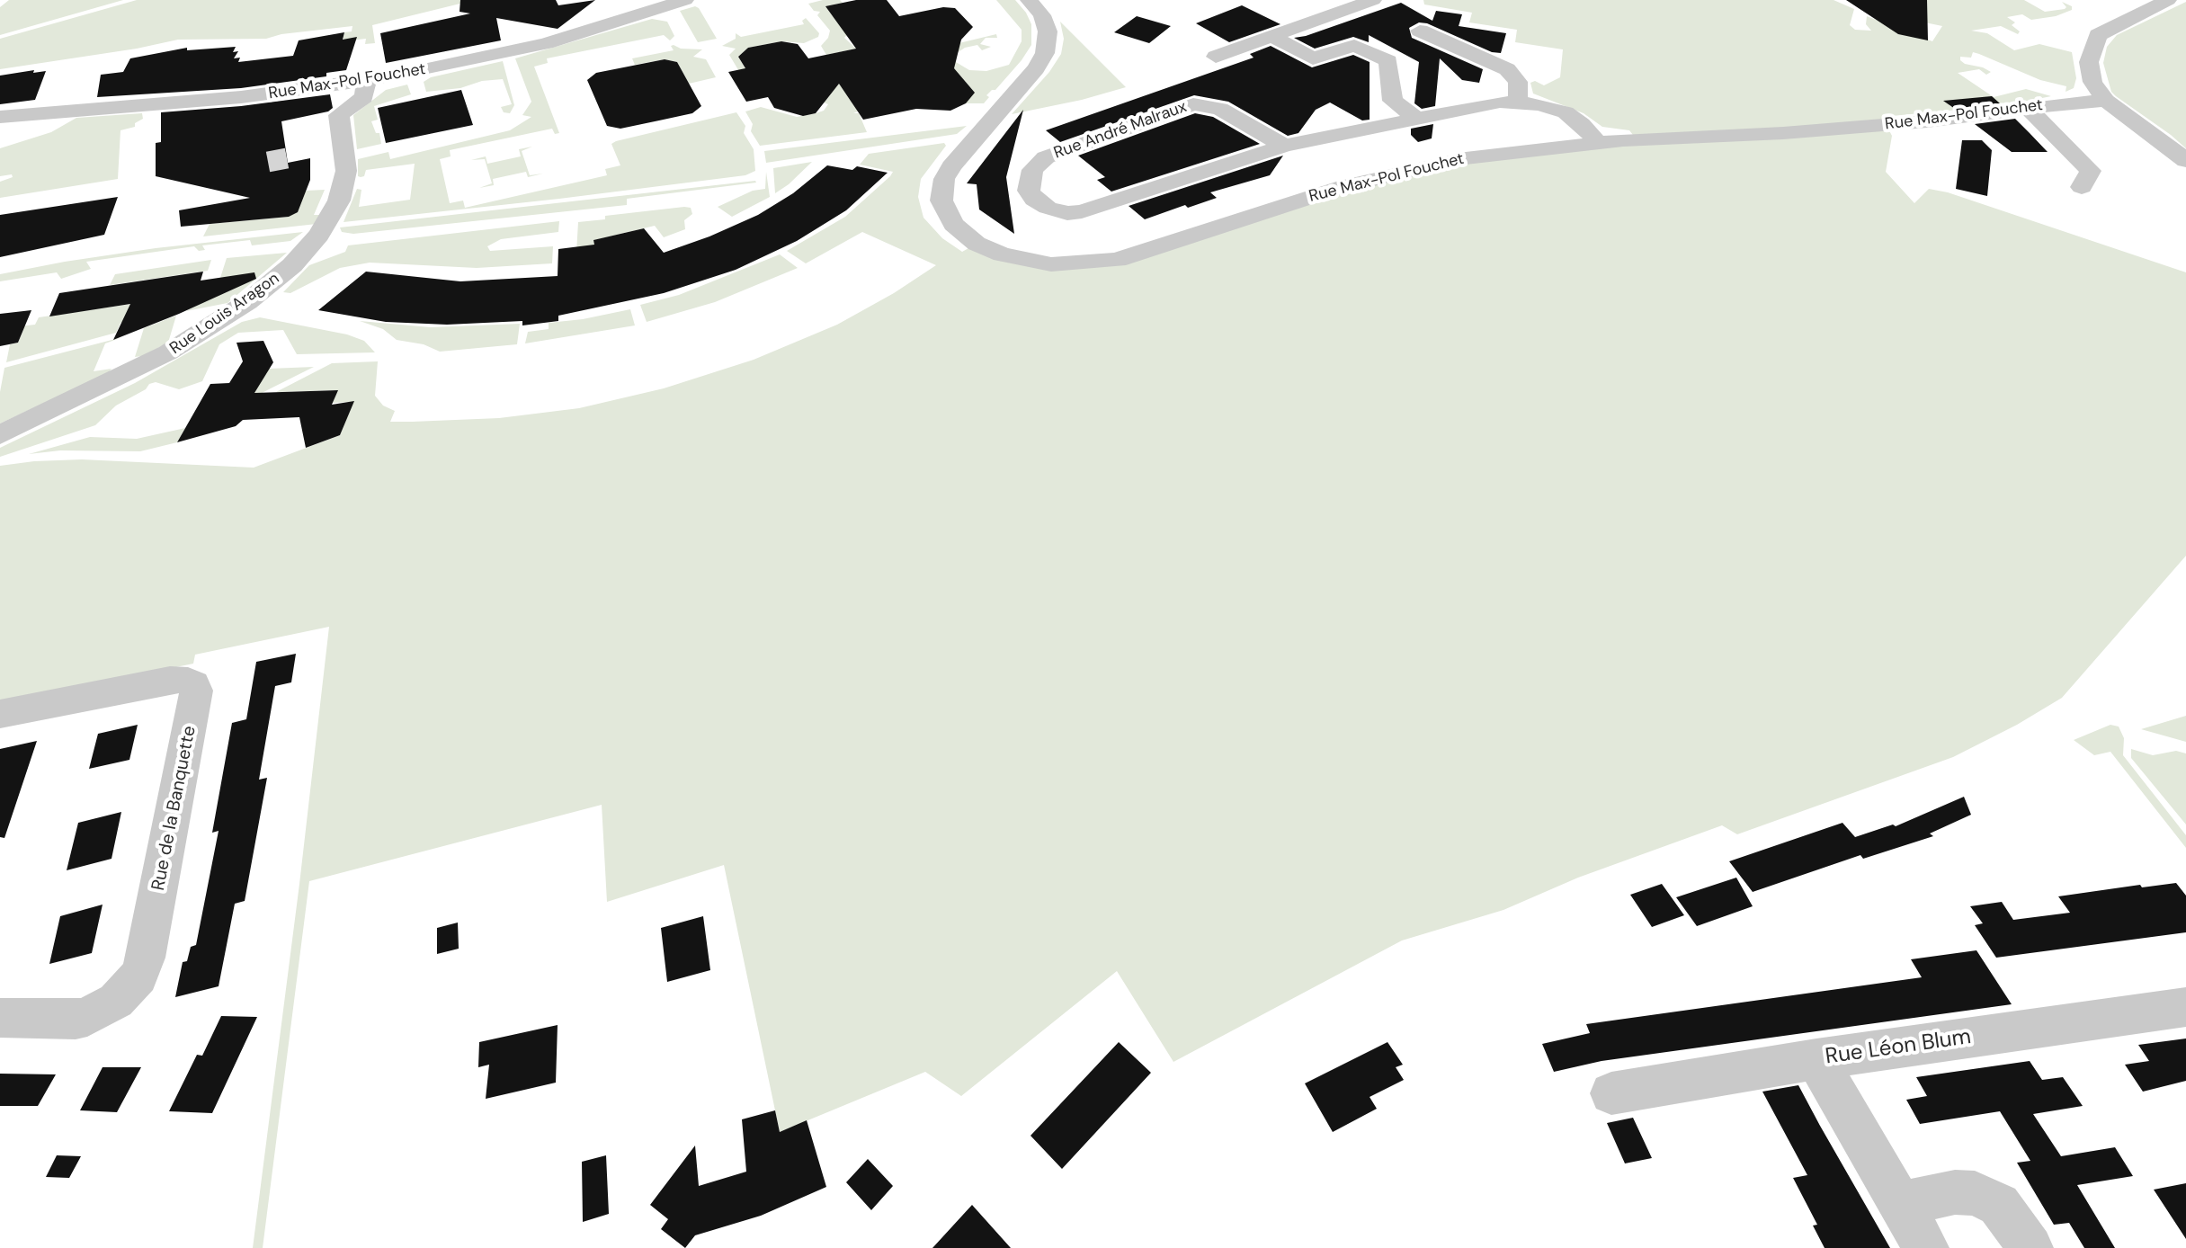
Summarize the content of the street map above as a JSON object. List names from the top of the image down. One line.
{"streets":{"street":["Rue Max-Pol Fouchet","Rue André Malraux","Rue Louis Aragon","Rue de la Banquette","Rue Léon Blum"]},"crossings":[["Rue Max-Pol Fouchet","Rue André Malraux"],["Rue Max-Pol Fouchet","Rue Louis Aragon"]]}
